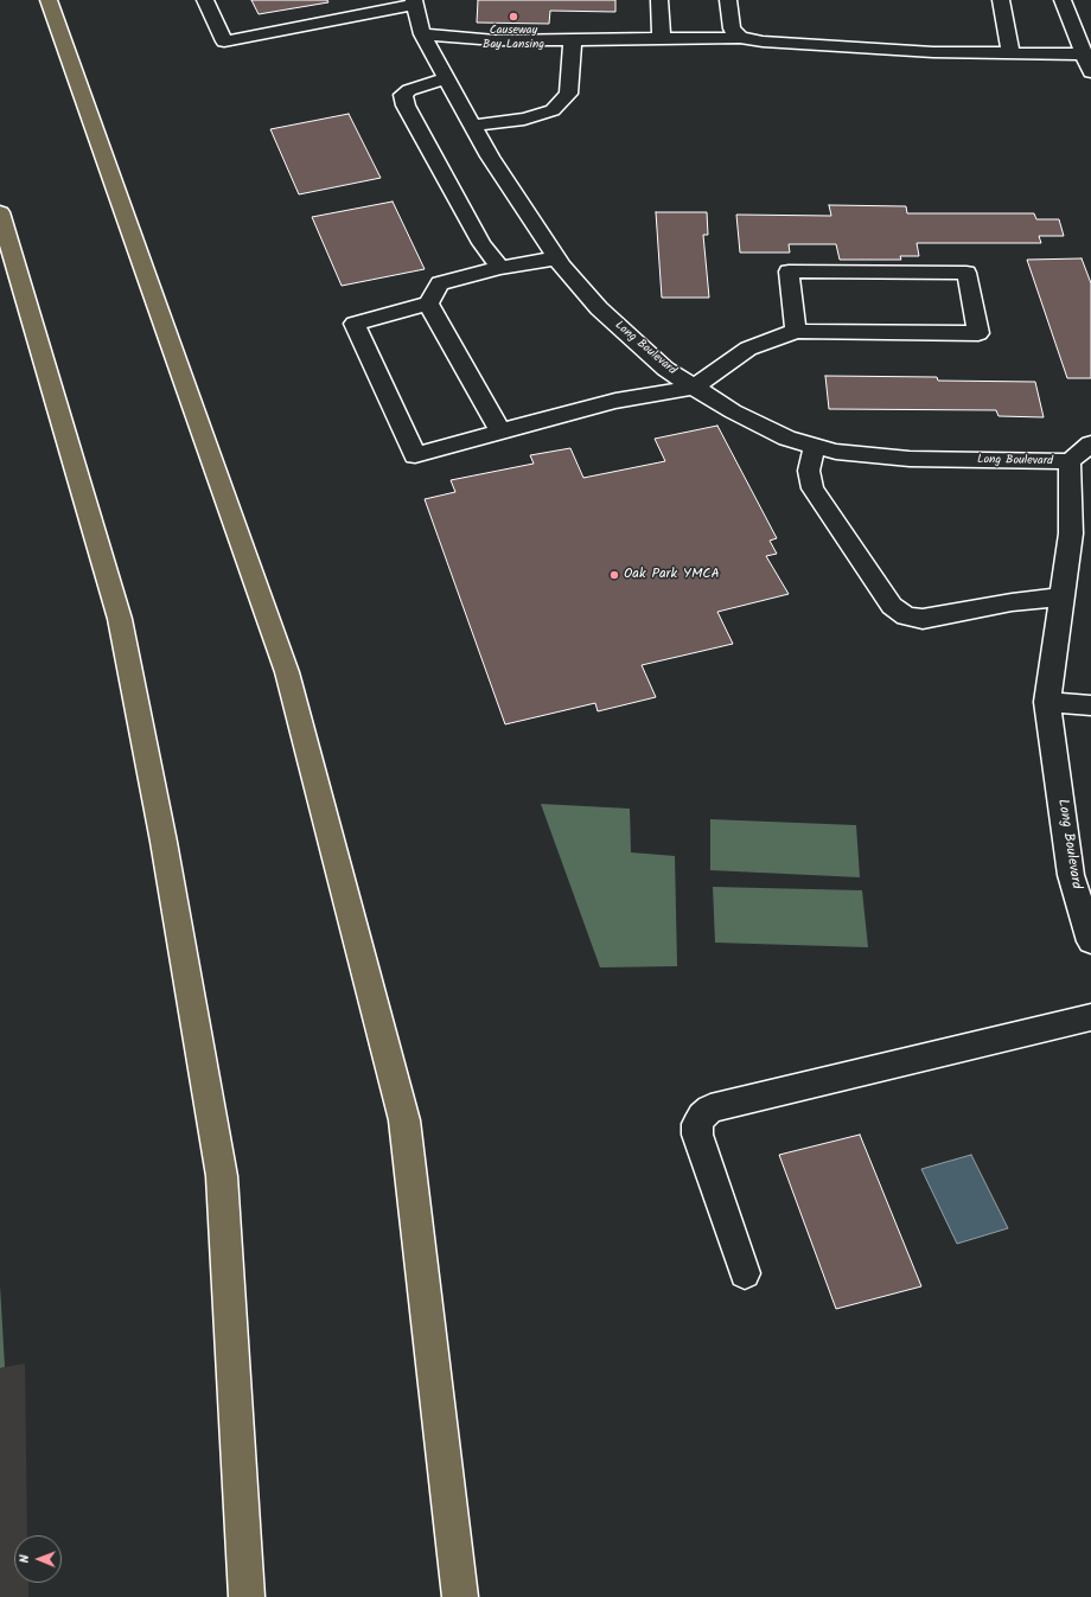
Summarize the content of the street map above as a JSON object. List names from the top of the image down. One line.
{"streets":{"street":["Long Boulevard"]},"places":["Causeway Bay Lansing","Oak Park YMCA"],"north":"left"}
